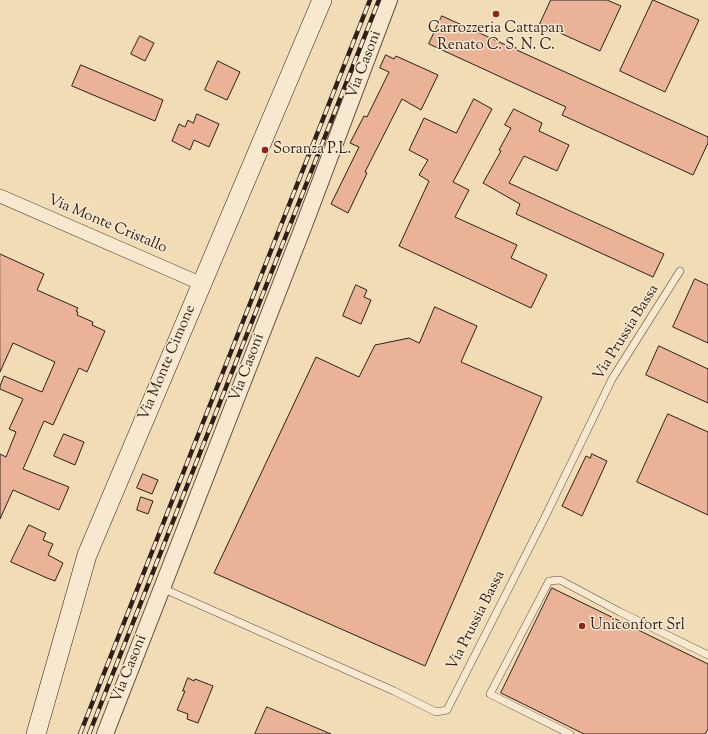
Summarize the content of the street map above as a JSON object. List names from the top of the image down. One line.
{"streets":{"main road":["Via Monte Cimone"],"street":["Via Casoni","Via Monte Cristallo"],"lane":["Via Prussia Bassa"]},"crossings":[["Via Casoni","Via Prussia Bassa"],["Via Monte Cristallo","Via Monte Cimone"]],"places":["Carrozzeria Cattapan Renato C. S. N. C.","Soranza P.L.","Uniconfort Srl"]}
